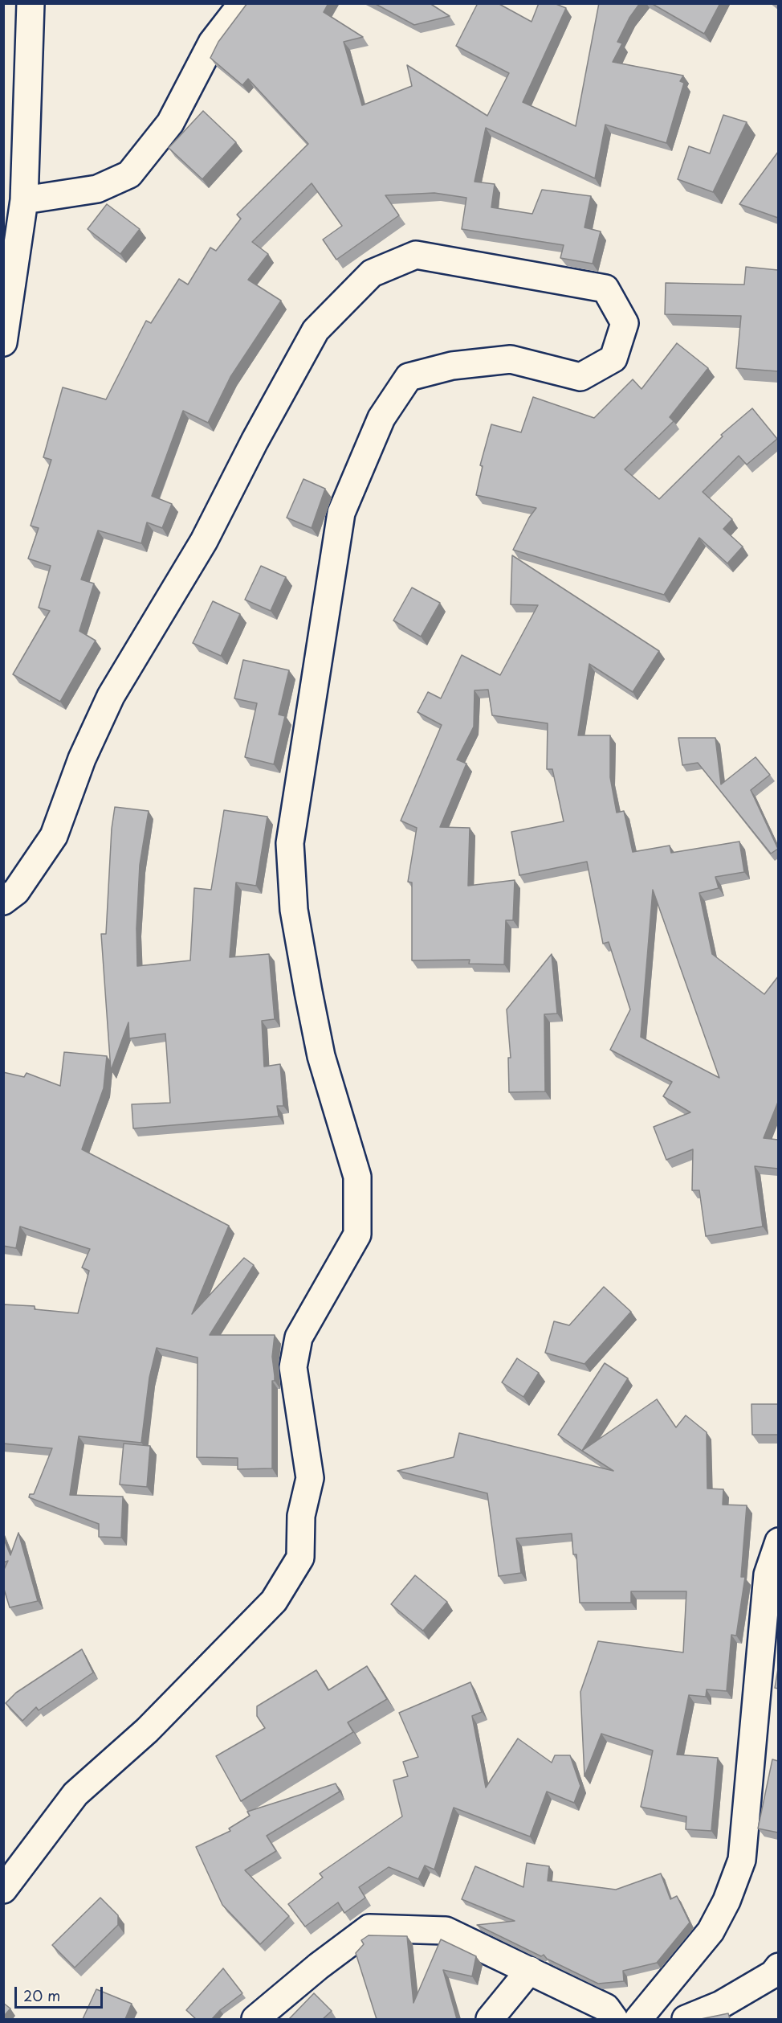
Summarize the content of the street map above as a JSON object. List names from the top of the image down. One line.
{"scale_bar":"20 m"}
